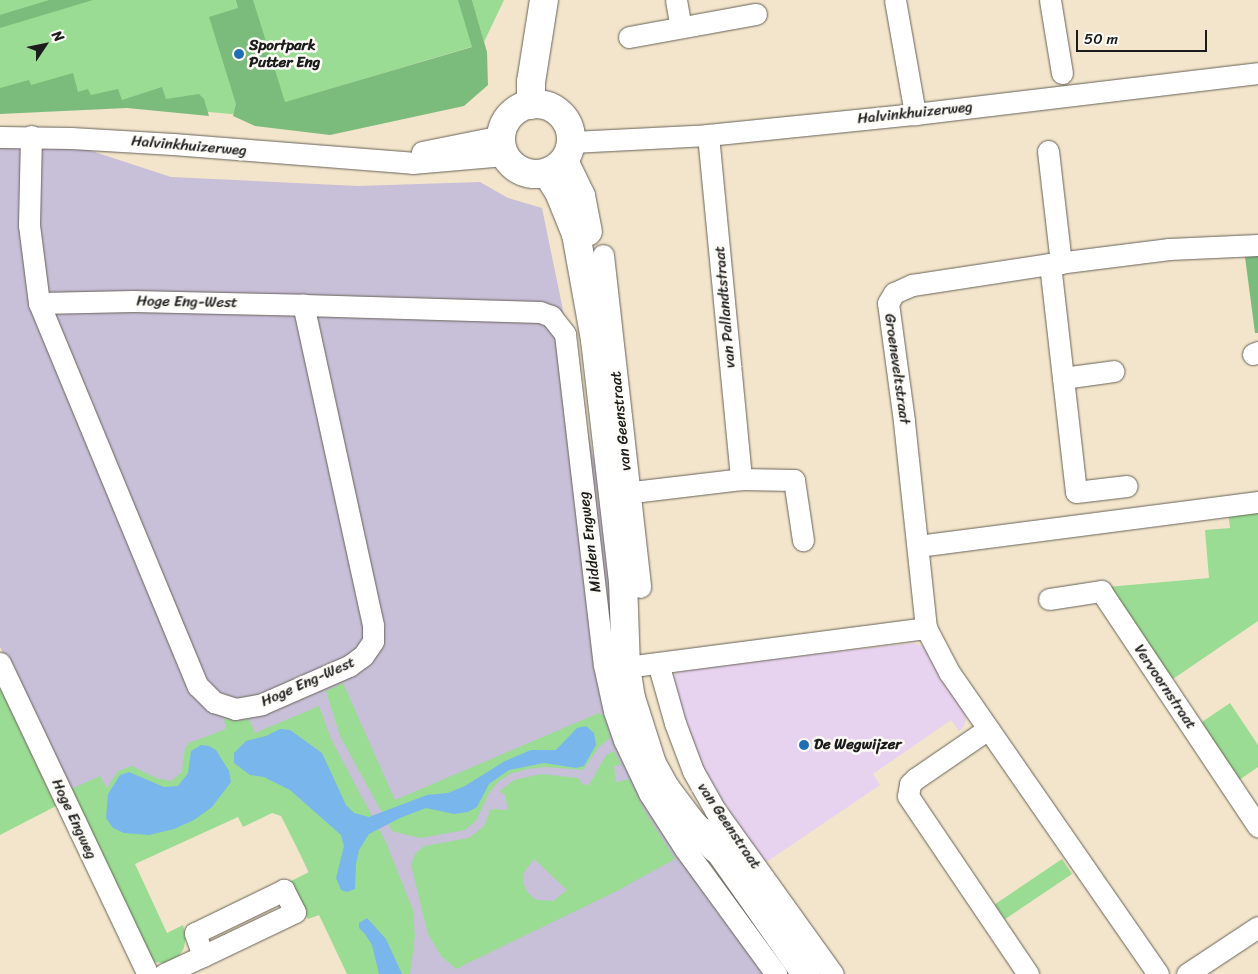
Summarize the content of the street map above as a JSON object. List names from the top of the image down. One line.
{"streets":{"main road":["van Geenstraat"],"street":["Halvinkhuizerweg","Hoge Eng-West","van Pallandtstraat","Groeneveltstraat","Midden Engweg","Vervoornstraat","Hoge Engweg"]},"crossings":[["Halvinkhuizerweg","Hoge Eng-West"],["Halvinkhuizerweg","van Pallandtstraat"],["Halvinkhuizerweg","van Geenstraat"],["Hoge Eng-West","Midden Engweg"]],"places":["Sportpark Putter Eng","De Wegwijzer"],"scale_bar":"50 m","north":"top right"}
